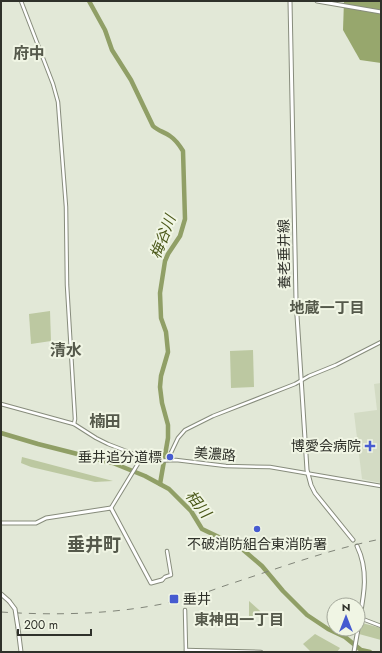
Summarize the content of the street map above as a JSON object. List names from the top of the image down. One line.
{"streets":{"main road":["養老垂井線"],"street":["美濃路"]},"crossings":[["養老垂井線","美濃路"]],"districts":["府中","地蔵一丁目","清水","楠田","垂井町","東神田一丁目"],"water":["梅谷川","相川"],"places":{"health":["博愛会病院"],"other":["垂井追分道標","不破消防組合東消防署"],"transit":["垂井"]},"scale_bar":"200 m","north":"top"}
